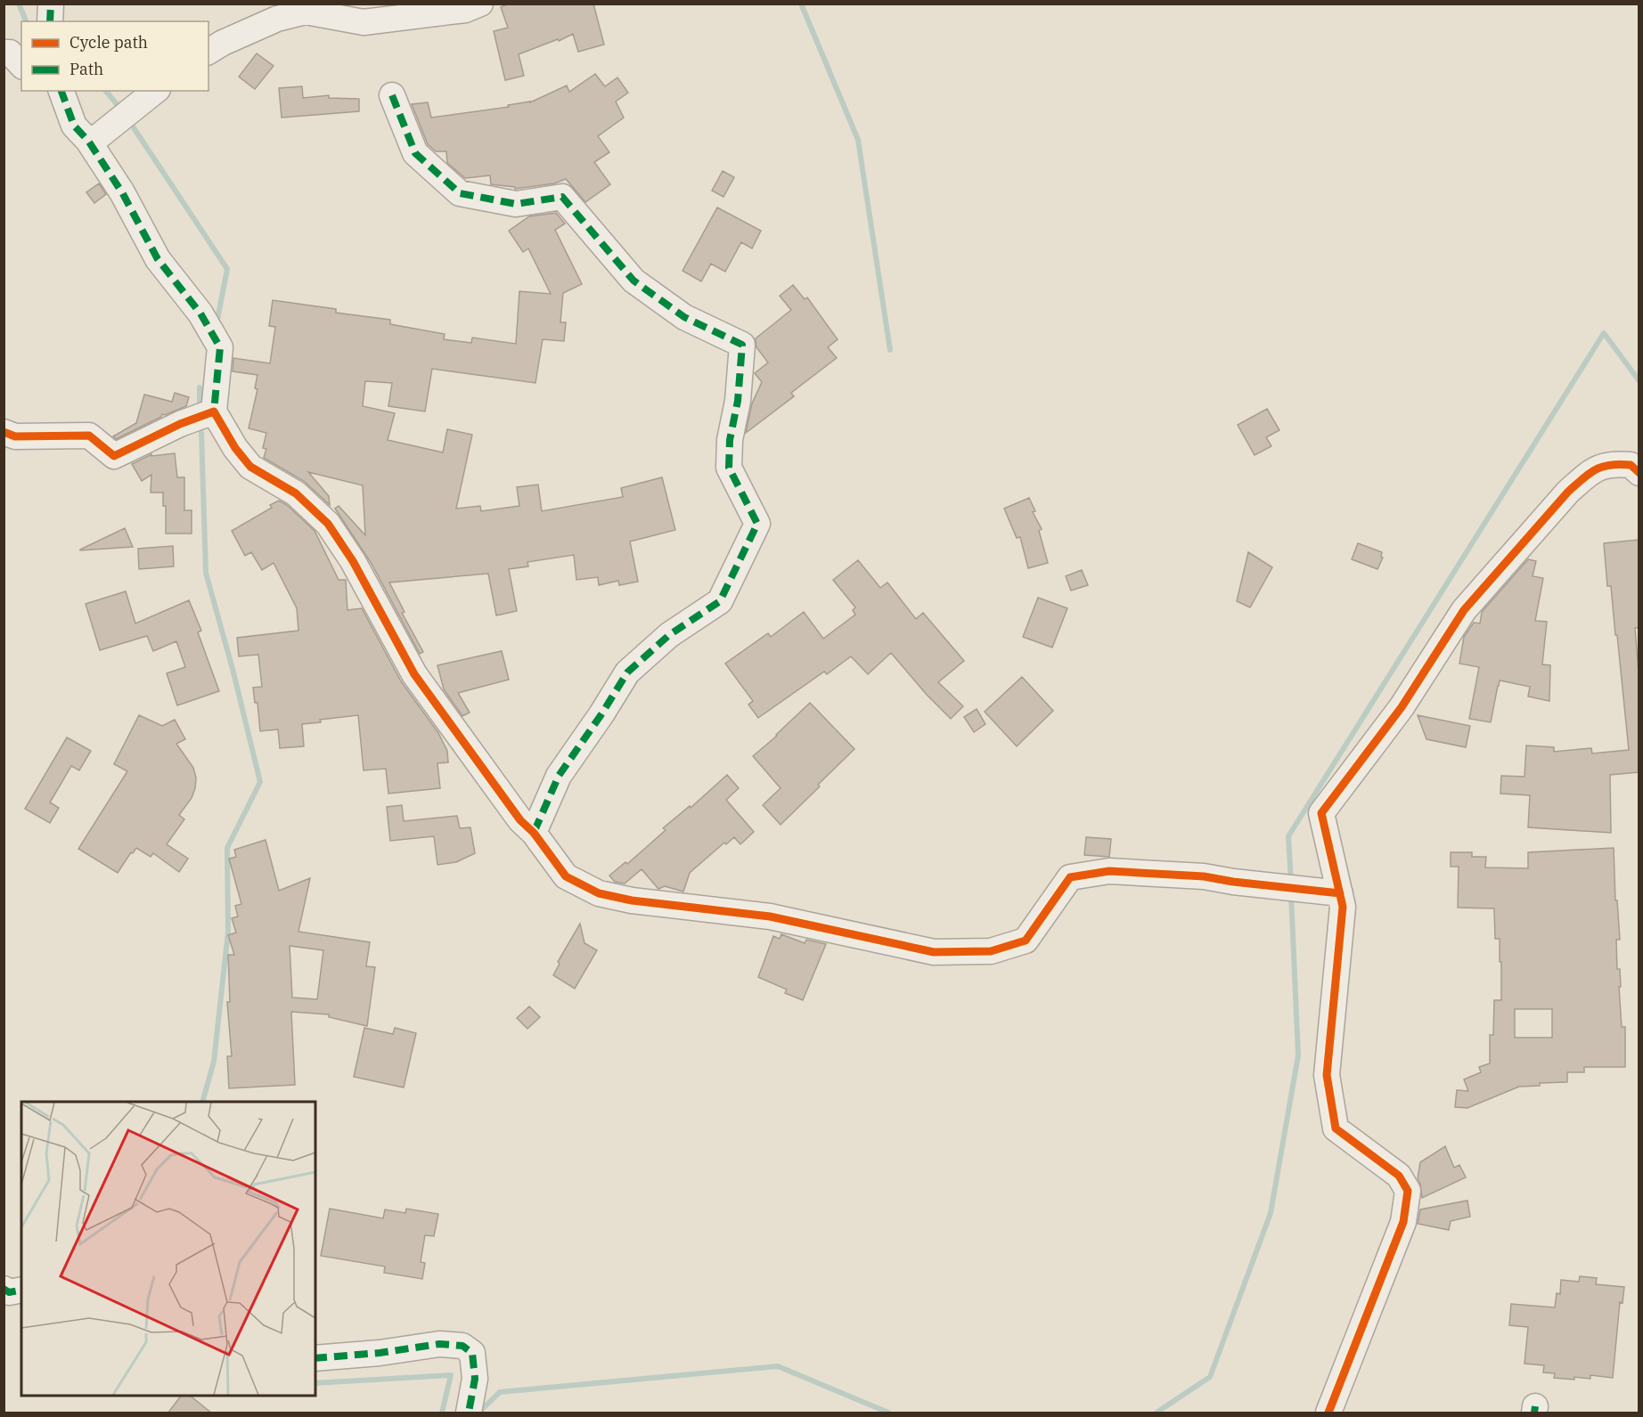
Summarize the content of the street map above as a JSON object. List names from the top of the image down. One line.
{"legend":["Cycle path","Path"]}
